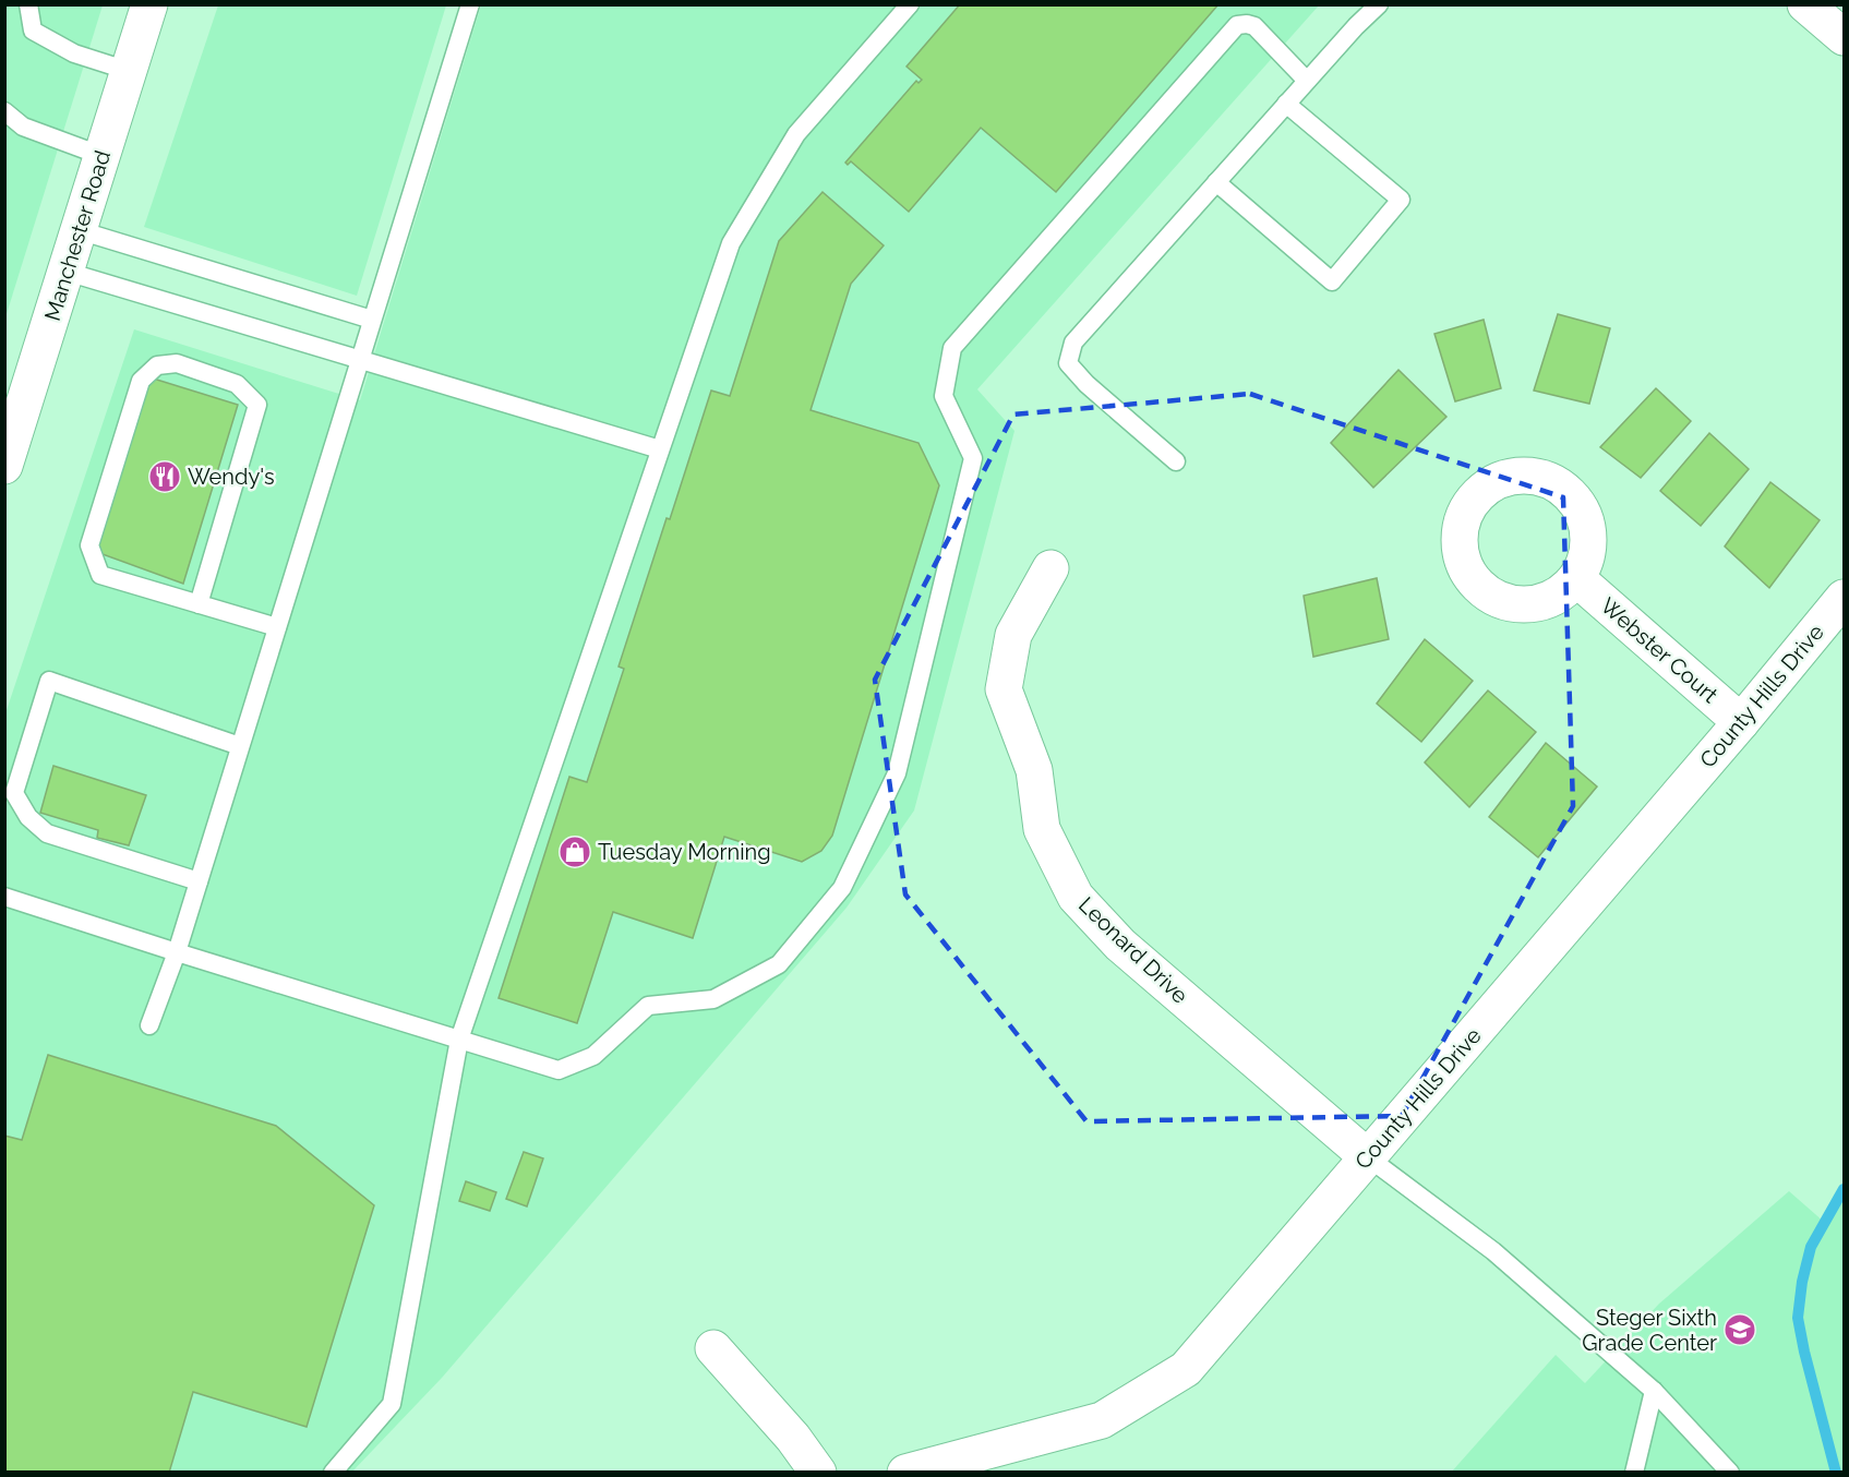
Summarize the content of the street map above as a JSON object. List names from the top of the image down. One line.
{"streets":{"street":["Manchester Road","Webster Court","County Hills Drive","Leonard Drive"]},"crossings":[["Webster Court","County Hills Drive"],["County Hills Drive","Leonard Drive"]],"places":{"restaurant":["Wendy's"],"shop":["Tuesday Morning"],"school or university":["Steger Sixth Grade Center"]}}
